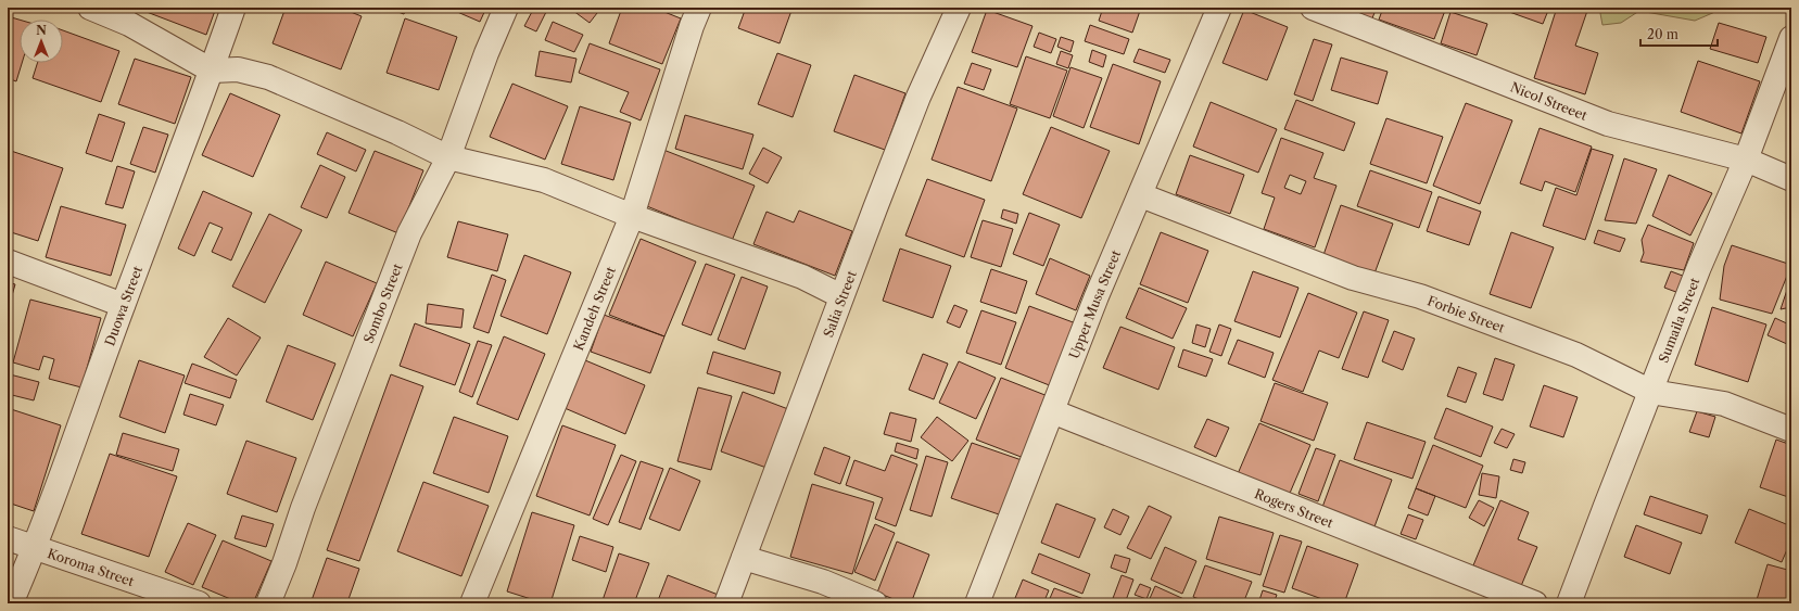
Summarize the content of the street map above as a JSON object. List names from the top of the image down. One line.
{"streets":{"street":["Nicol Streeet","Sombo Street","Salia Street","Upper Musa Street","Duowa Street","Kandeh Street","Forbie Street","Sumaila Street","Rogers Street","Koroma Street"]},"crossings":[["Nicol Streeet","Sumaila Street"],["Upper Musa Street","Forbie Street"],["Upper Musa Street","Rogers Street"],["Duowa Street","Koroma Street"],["Forbie Street","Sumaila Street"]],"scale_bar":"20 m","north":"top"}
